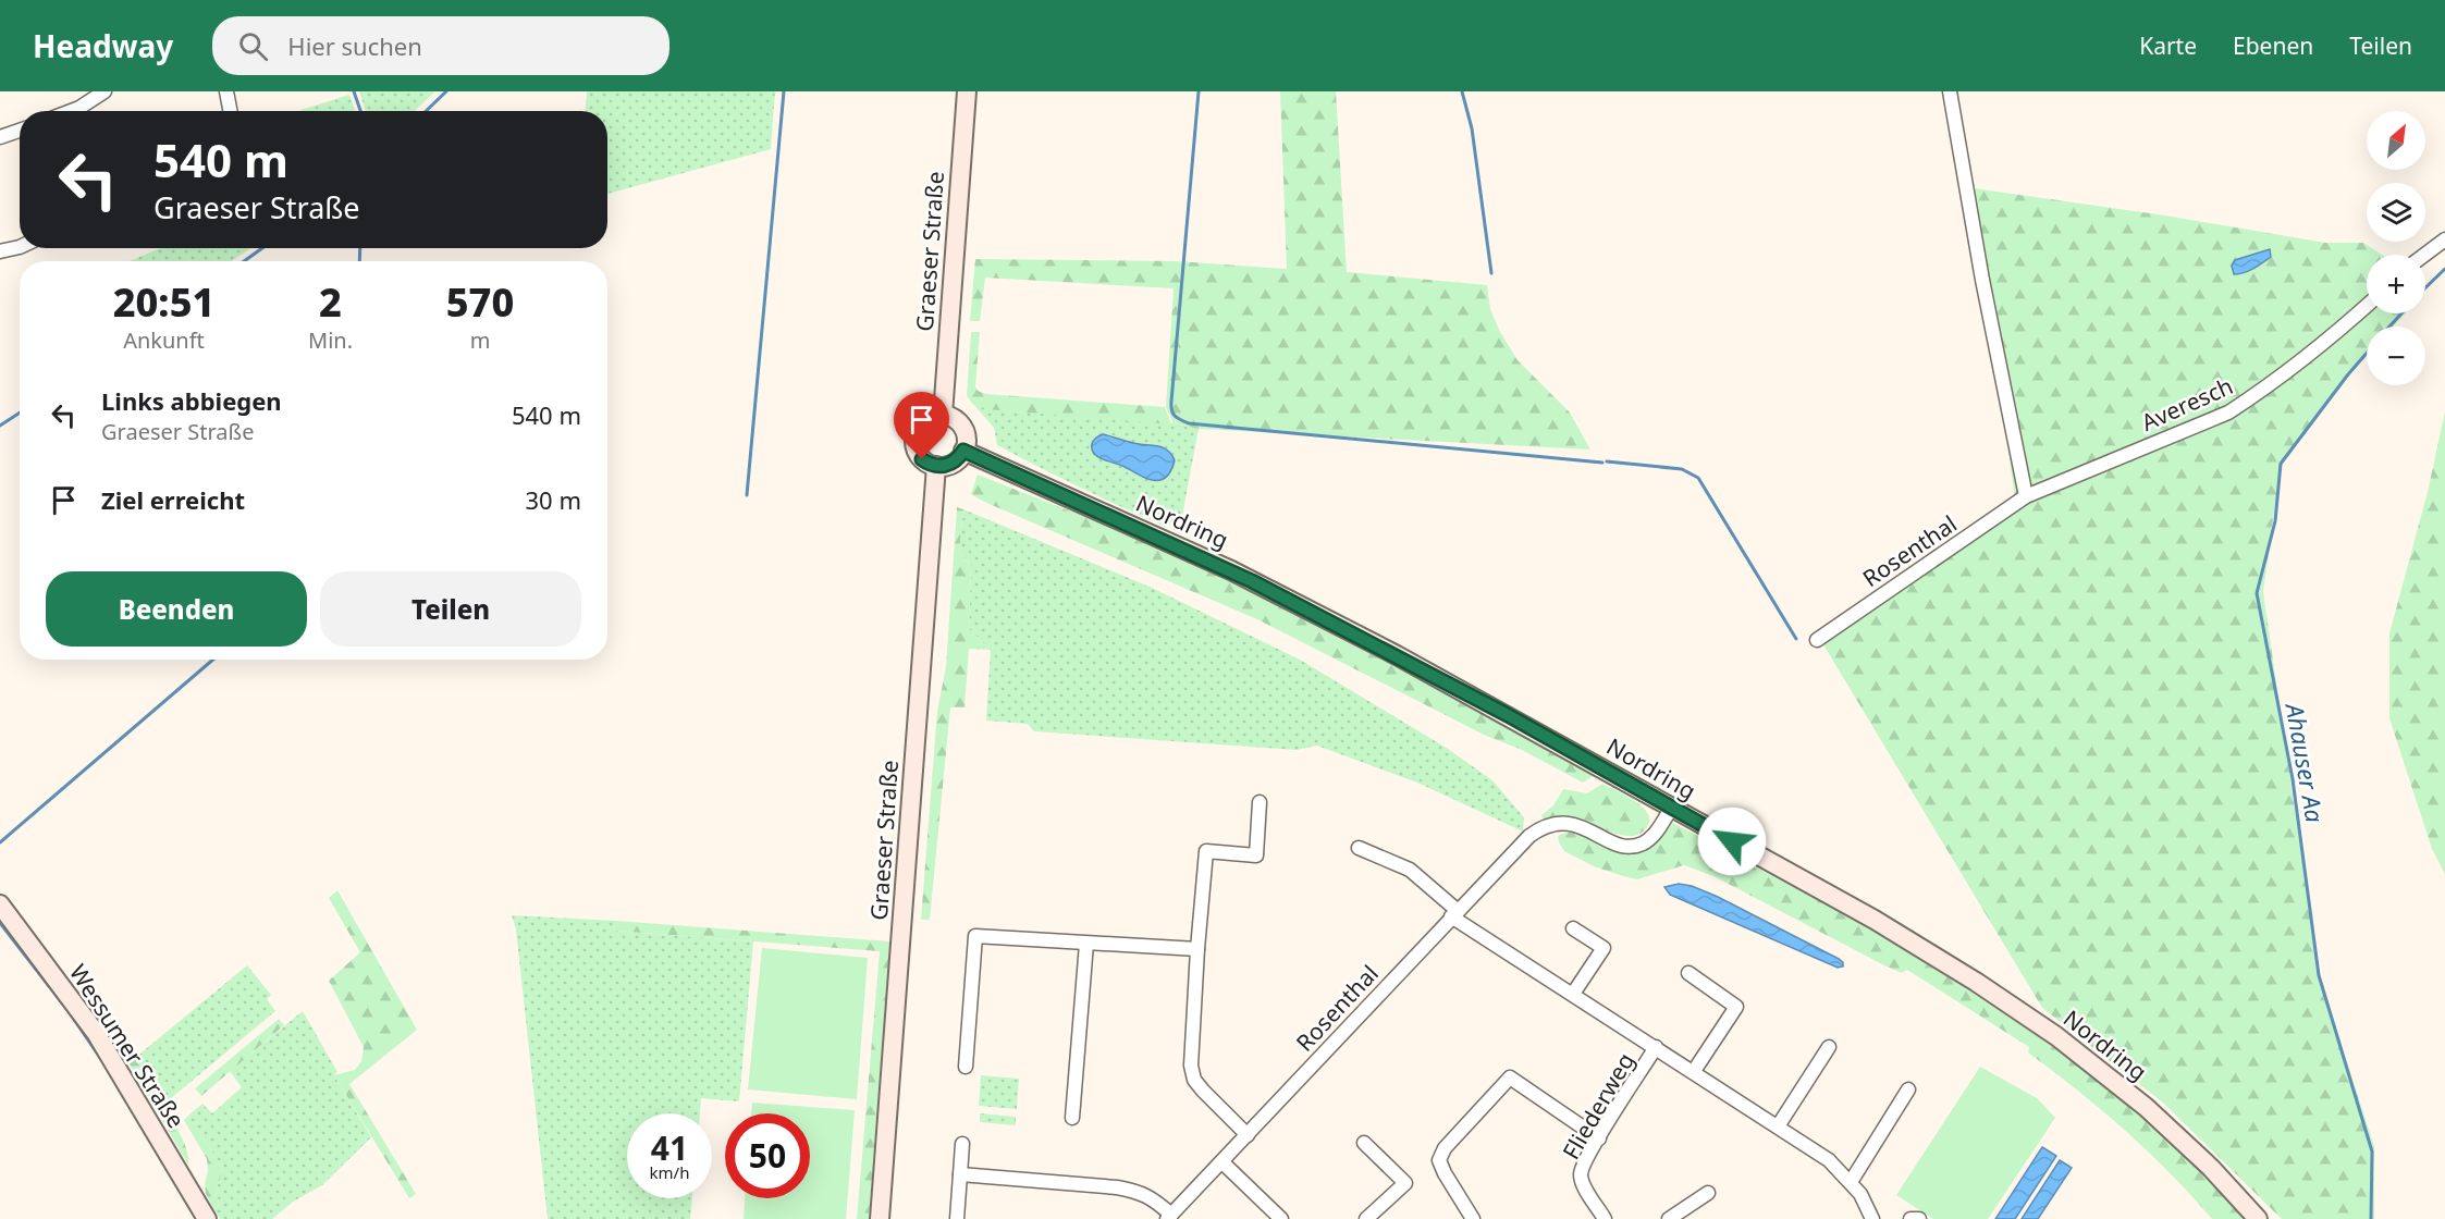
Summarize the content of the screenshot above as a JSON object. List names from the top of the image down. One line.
{"streets":{"main road":["Graeser Straße","Nordring","Wessumer Straße"],"street":["Averesch","Rosenthal","Fliederweg"]},"crossings":[["Graeser Straße","Nordring"],["Averesch","Rosenthal"],["Nordring","Rosenthal"]],"water":["Ahauser Aa"],"north":"top right","page":{"header":"Headway","search":"Hier suchen","nav":["Karte","Ebenen","Teilen"],"map_buttons":["+","−"],"turn":["540 m","Graeser Straße"],"eta":["20:51","Ankunft","2","Min.","570","m"],"list":[{"name":"Links abbiegen","note":"Graeser Straße","value":"540 m"},{"name":"Ziel erreicht","value":"30 m"}],"buttons":["Beenden","Teilen"],"speed":"41 km/h","limit":"50"}}
